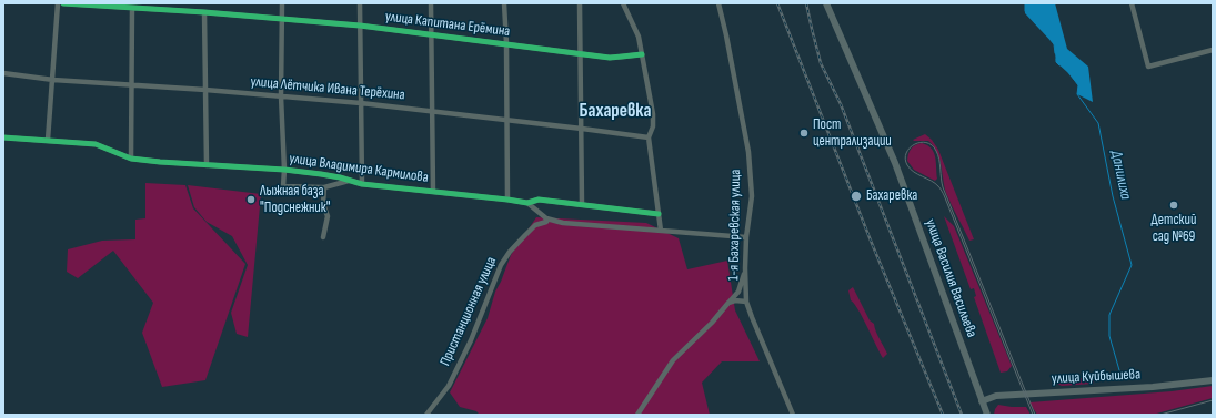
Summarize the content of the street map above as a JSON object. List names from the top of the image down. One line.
{"streets":{"main road":["улица Василия Васильева","улица Куйбышева"],"street":["улица Капитана Ерёмина","улица Лётчика Ивана Терёхина","улица Владимира Кармилова","1-я Бахаревская улица","Пристанционная улица"]},"crossings":[["улица Василия Васильева","улица Куйбышева"]],"districts":["Бахаревка"],"water":["Данилиха"],"places":["Пост централизации","Бахаревка","Лыжная база \"Подснежник\"","Детский сад №69"]}
